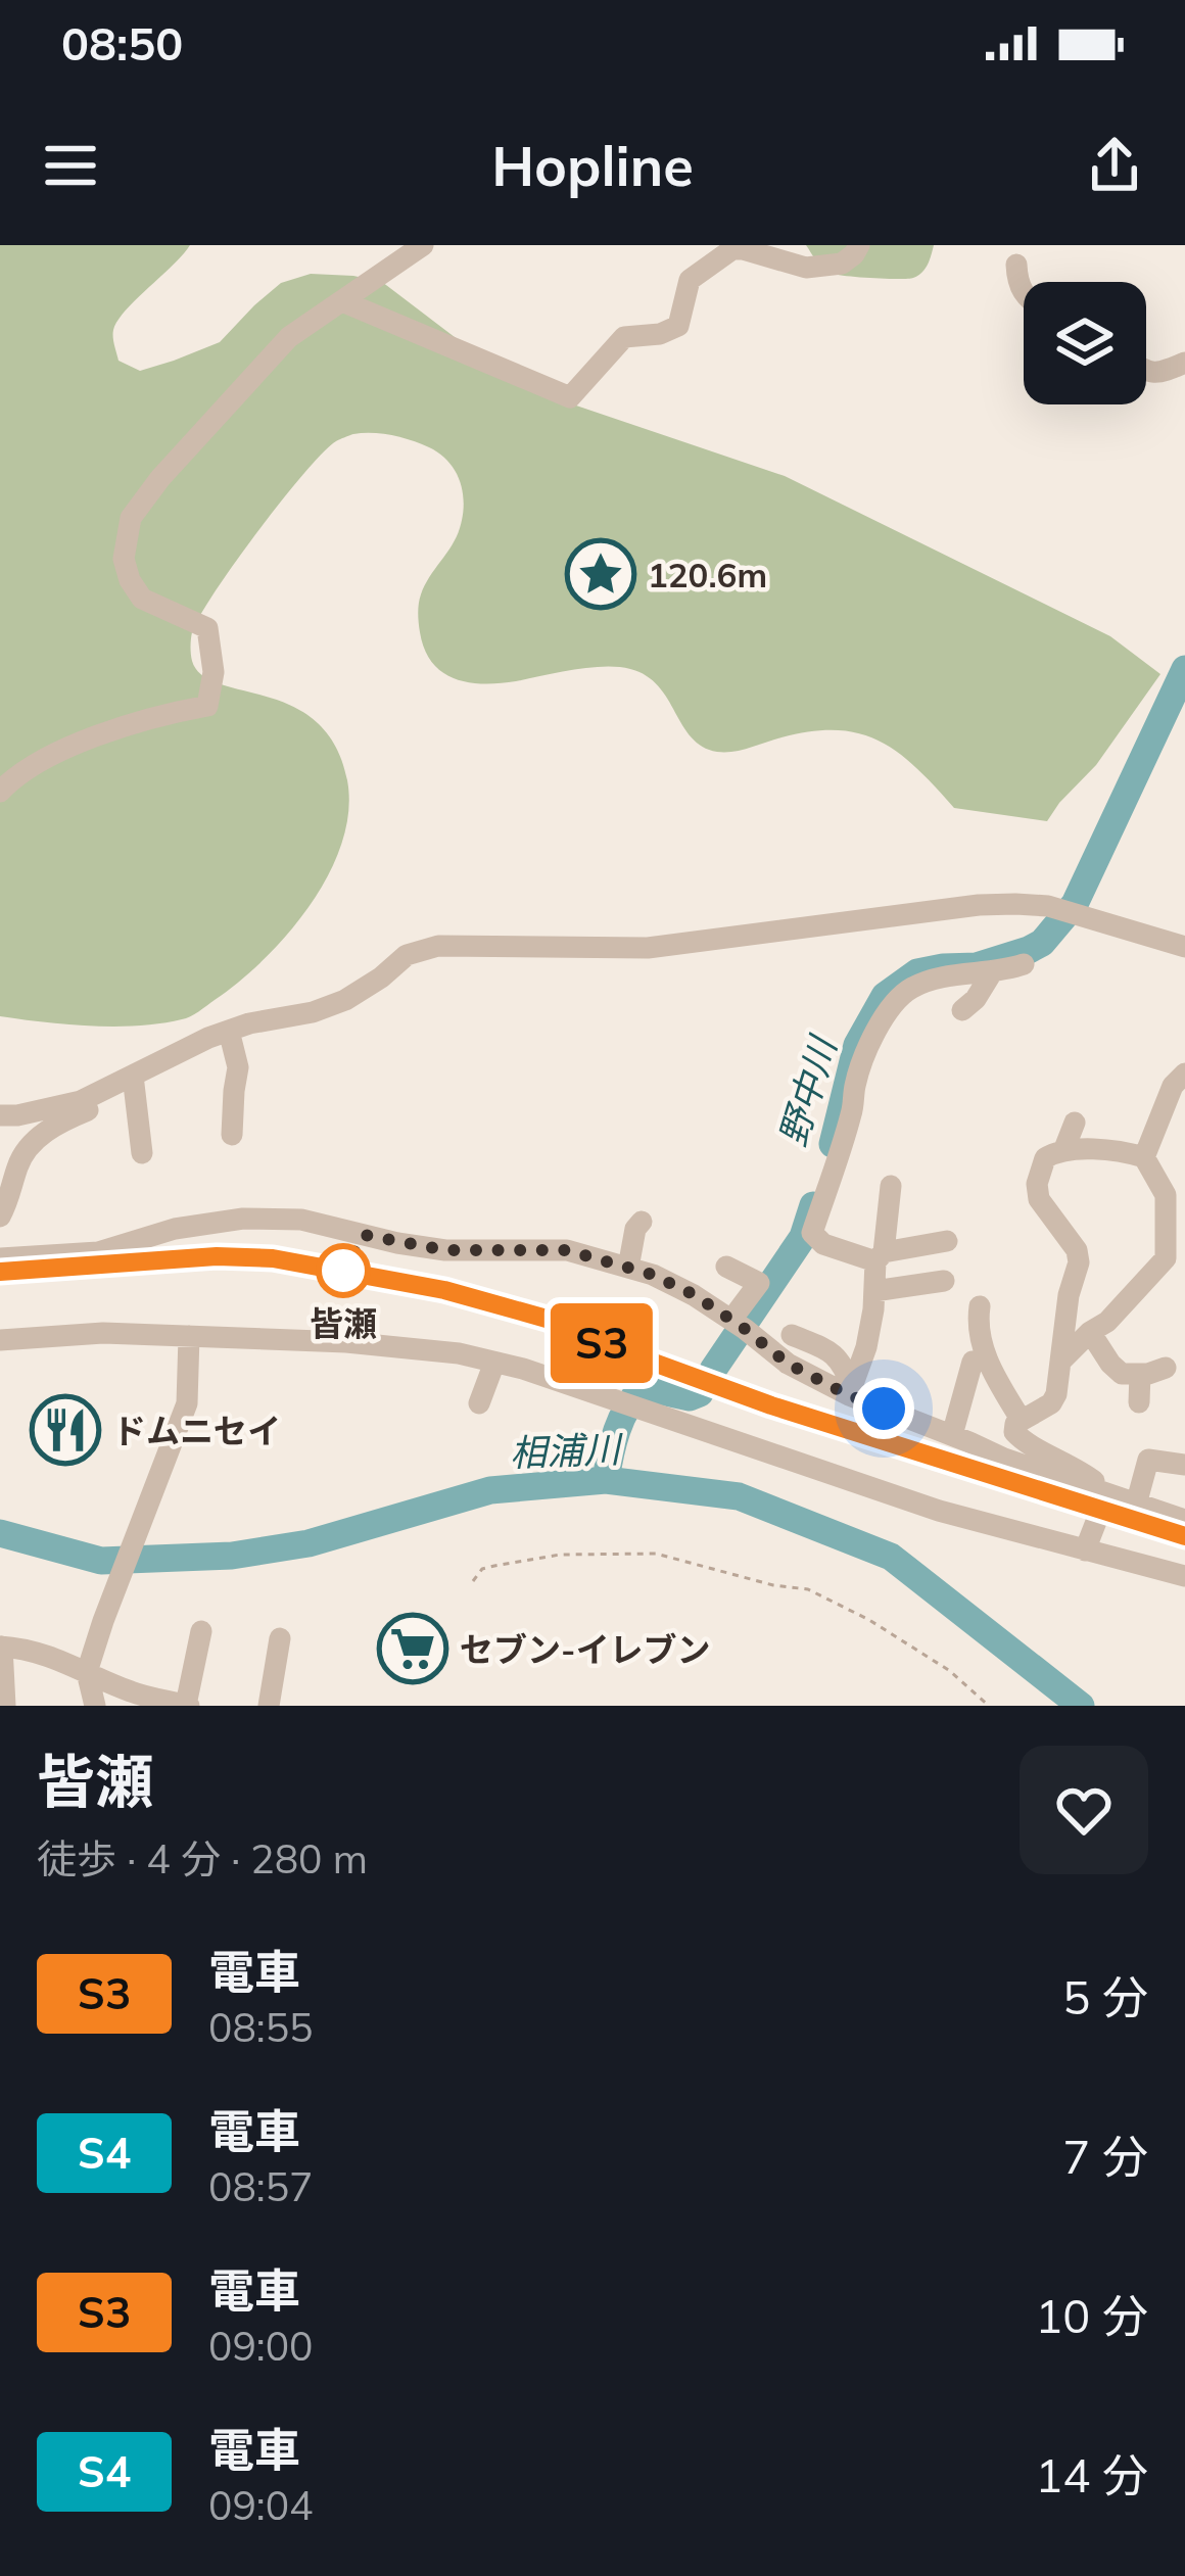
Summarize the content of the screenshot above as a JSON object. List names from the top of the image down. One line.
{"water":["野中川","相浦川"],"places":{"place":["120.6m"],"other":["皆瀬"],"restaurant":["ドムニセイ"],"supermarket":["セブン-イレブン"]},"page":{"status":"08:50","header":"Hopline","on_map":"S3","heading":["皆瀬","徒歩 · 4 分 · 280 m"],"list":[{"mark":"S3","name":"電車","note":"08:55","value":"5 分"},{"mark":"S4","name":"電車","note":"08:57","value":"7 分"},{"mark":"S3","name":"電車","note":"09:00","value":"10 分"},{"mark":"S4","name":"電車","note":"09:04","value":"14 分"}]}}
